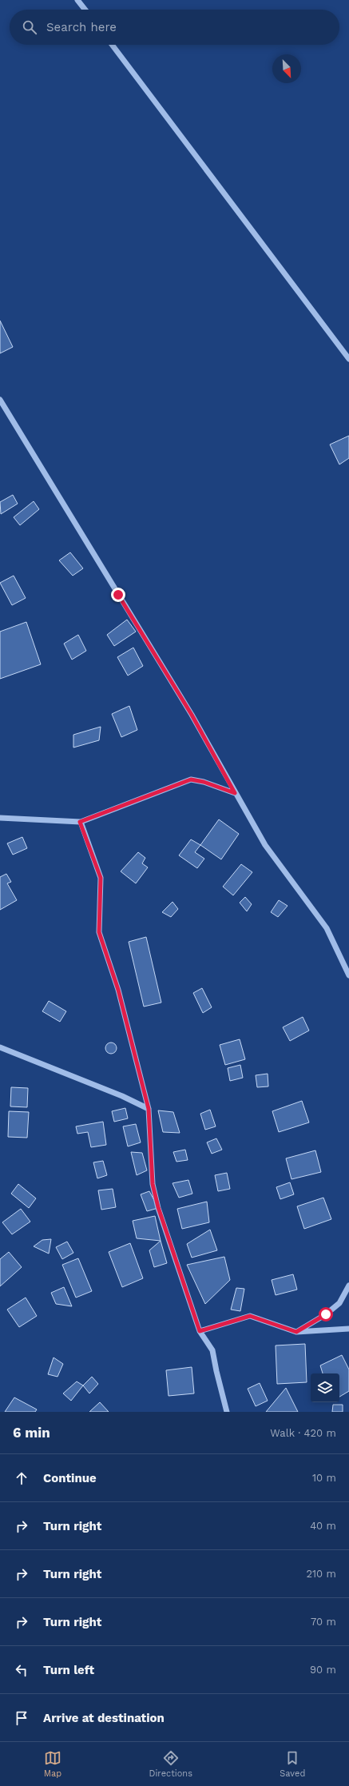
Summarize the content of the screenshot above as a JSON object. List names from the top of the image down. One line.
{"north":"bottom right","page":{"search":"Search here","heading":["6 min","Walk · 420 m"],"list":[["Continue","10 m"],["Turn right","40 m"],["Turn right","210 m"],["Turn right","70 m"],["Turn left","90 m"],"Arrive at destination"],"nav":["Map","Directions","Saved"]}}
